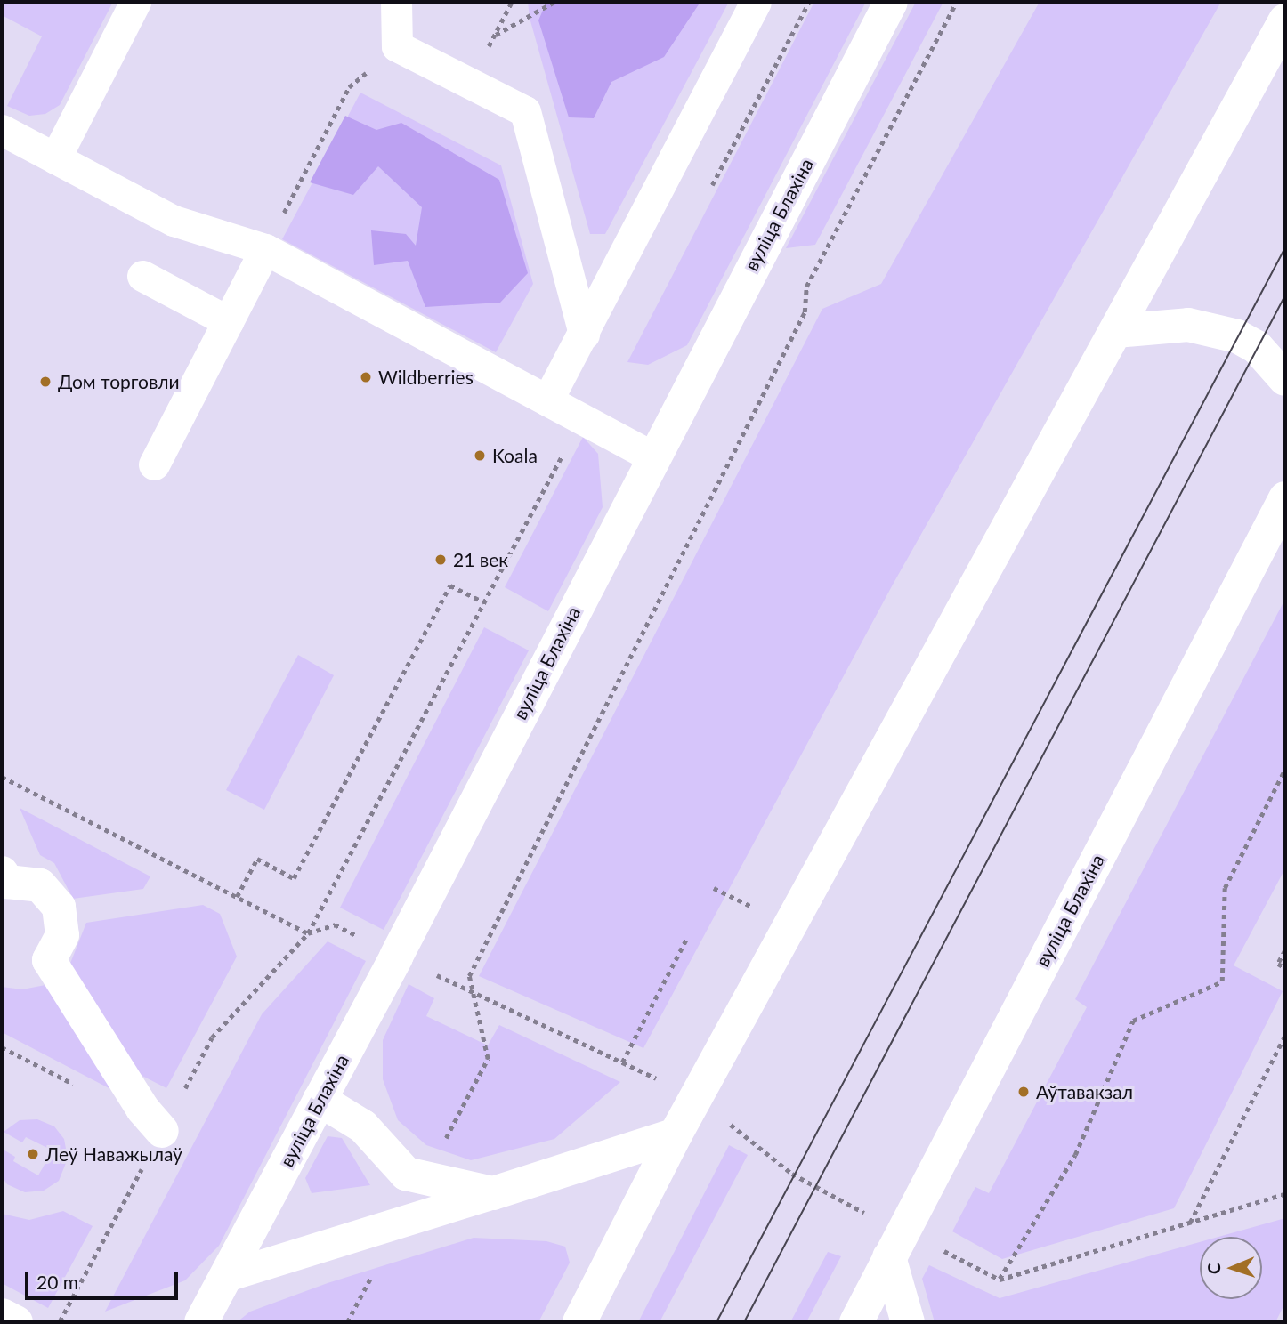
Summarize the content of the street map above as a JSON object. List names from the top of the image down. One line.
{"streets":{"main road":["вуліца Блахіна"]},"places":["Wildberries","Дом торговли","Koala","21 век","Аўтавакзал","Леў Наважылаў"],"scale_bar":"20 m","north":"left"}
